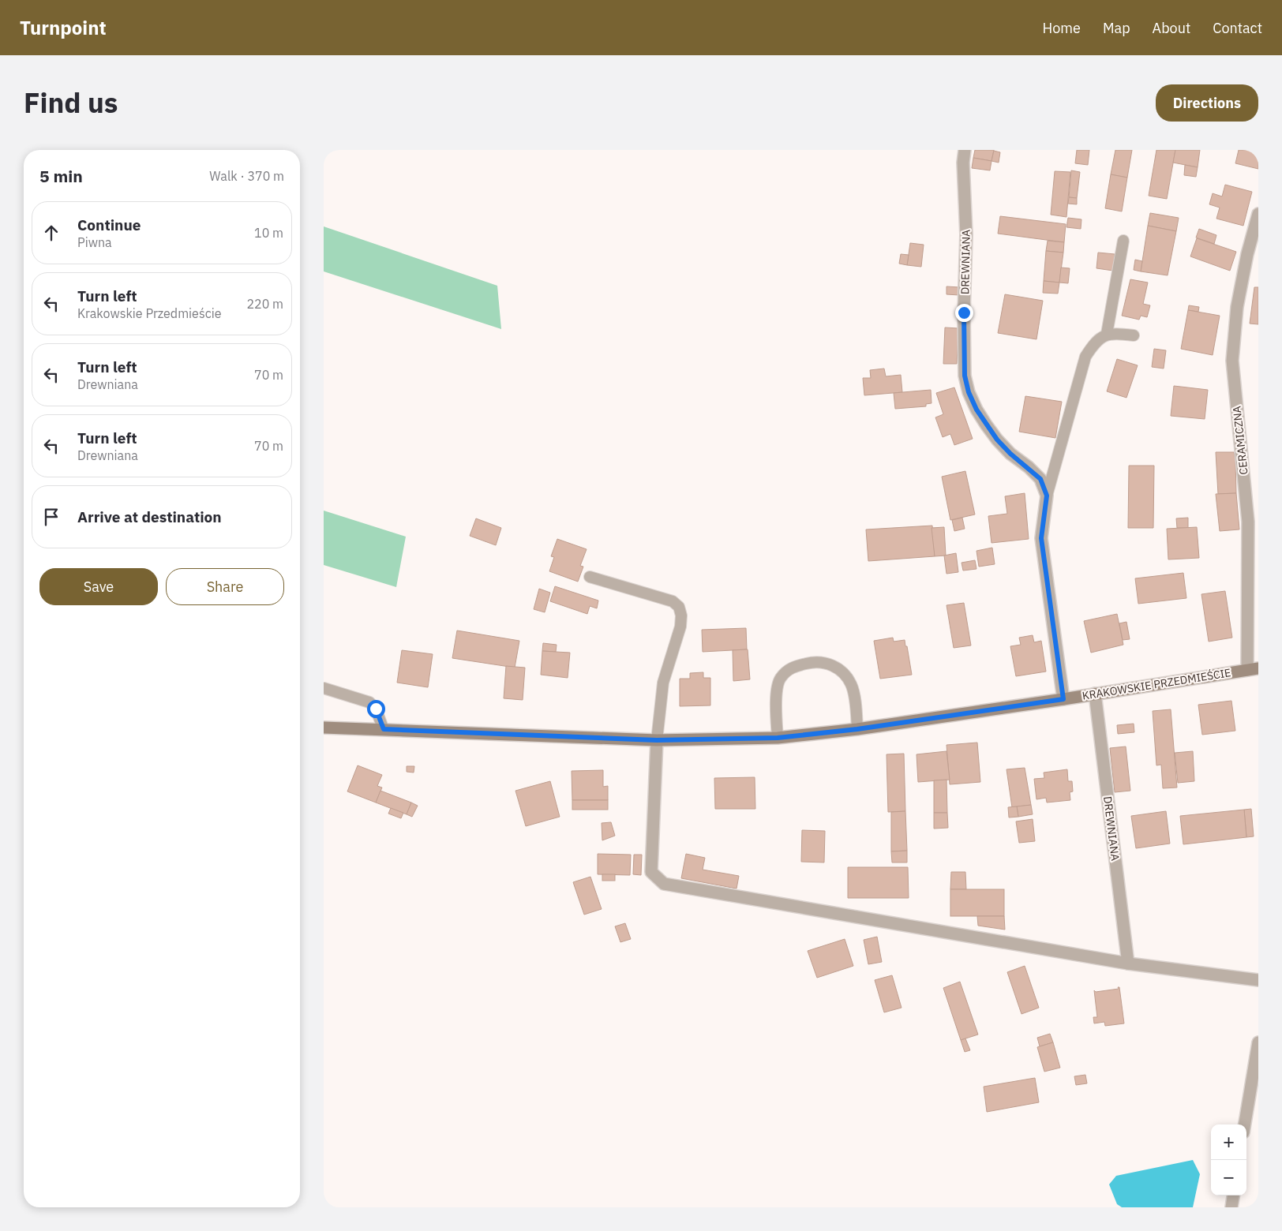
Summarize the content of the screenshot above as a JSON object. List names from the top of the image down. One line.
{"streets":{"main road":["KRAKOWSKIE PRZEDMIEŚCIE"],"street":["DREWNIANA","CERAMICZNA"]},"crossings":[["DREWNIANA","KRAKOWSKIE PRZEDMIEŚCIE"],["CERAMICZNA","KRAKOWSKIE PRZEDMIEŚCIE"]],"page":{"header":"Turnpoint","nav":["Home","Map","About","Contact"],"title":"Find us","buttons":["Directions",["Save","Share"]],"heading":["5 min","Walk · 370 m"],"list":[["Continue","Piwna","10 m"],["Turn left","Krakowskie Przedmieście","220 m"],["Turn left","Drewniana","70 m"],["Turn left","Drewniana","70 m"],"Arrive at destination"],"map_buttons":["+","−"]}}
